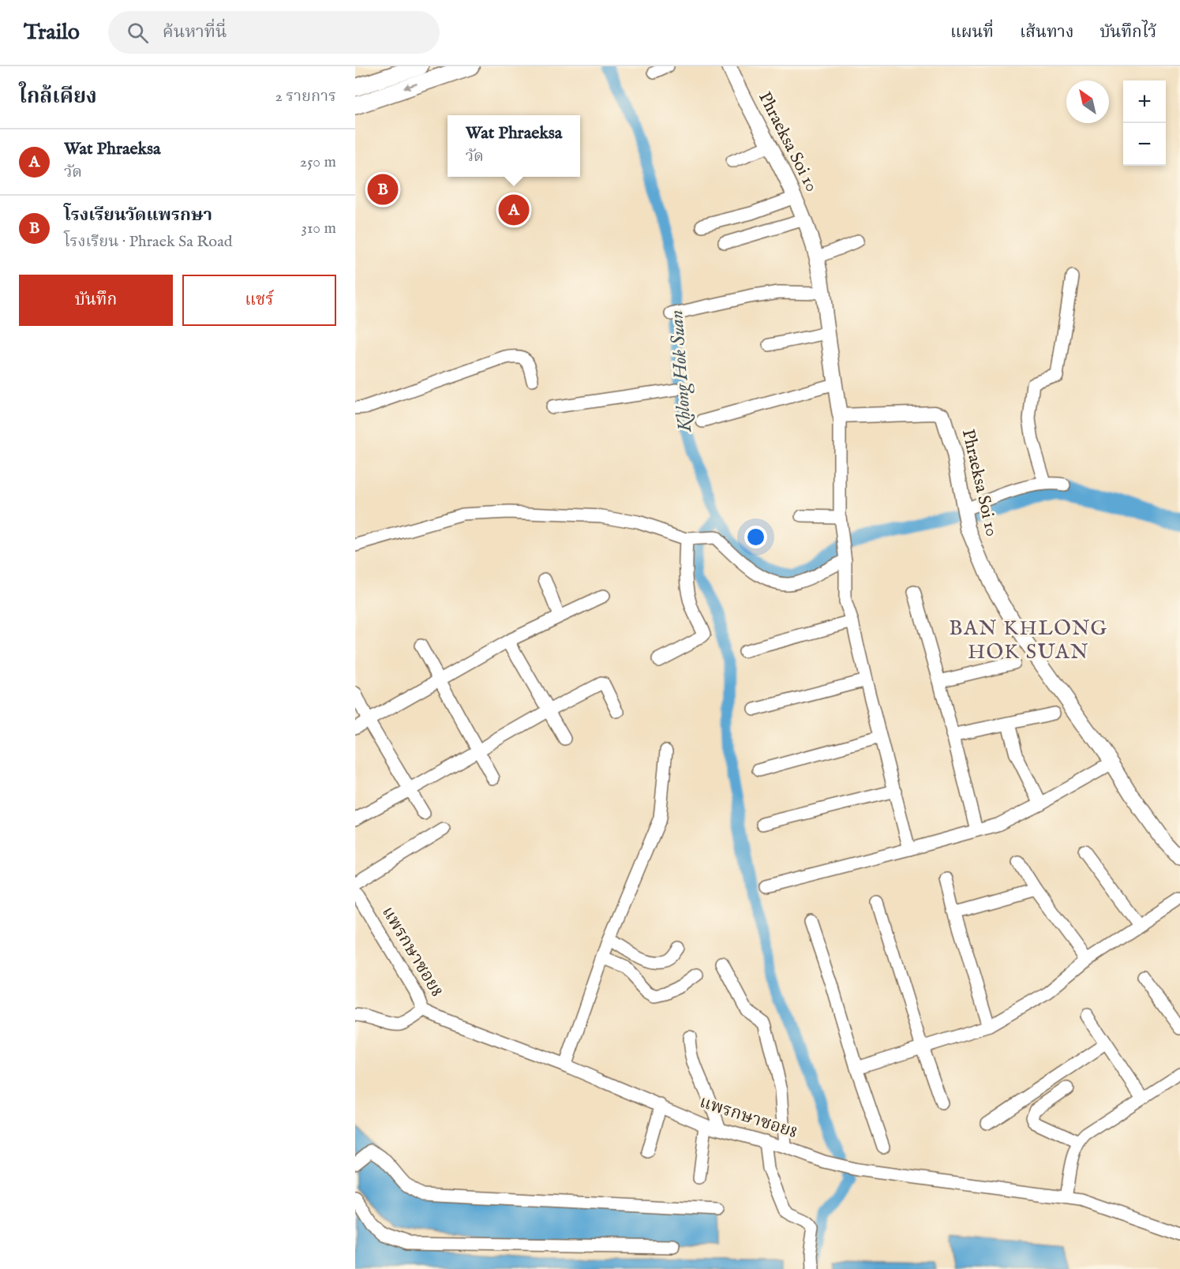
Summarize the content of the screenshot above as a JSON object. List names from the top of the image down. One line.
{"streets":{"street":["Phraeksa Soi 10","แพรกษาซอย8"]},"districts":["BAN KHLONG HOK SUAN"],"water":["Khlong Hok Suan"],"north":"top left","page":{"header":"Trailo","search":"ค้นหาที่นี่","nav":["แผนที่","เส้นทาง","บันทึกไว้"],"heading":["ใกล้เคียง","2 รายการ"],"map_buttons":["+","−"],"popup":["Wat Phraeksa","วัด"],"list":[{"mark":"A","name":"Wat Phraeksa","note":"วัด","value":"250 m"},{"mark":"B","name":"โรงเรียนวัดแพรกษา","note":"โรงเรียน · Phraek Sa Road","value":"310 m"}],"pins":["B","A"],"buttons":["บันทึก","แชร์"]}}
